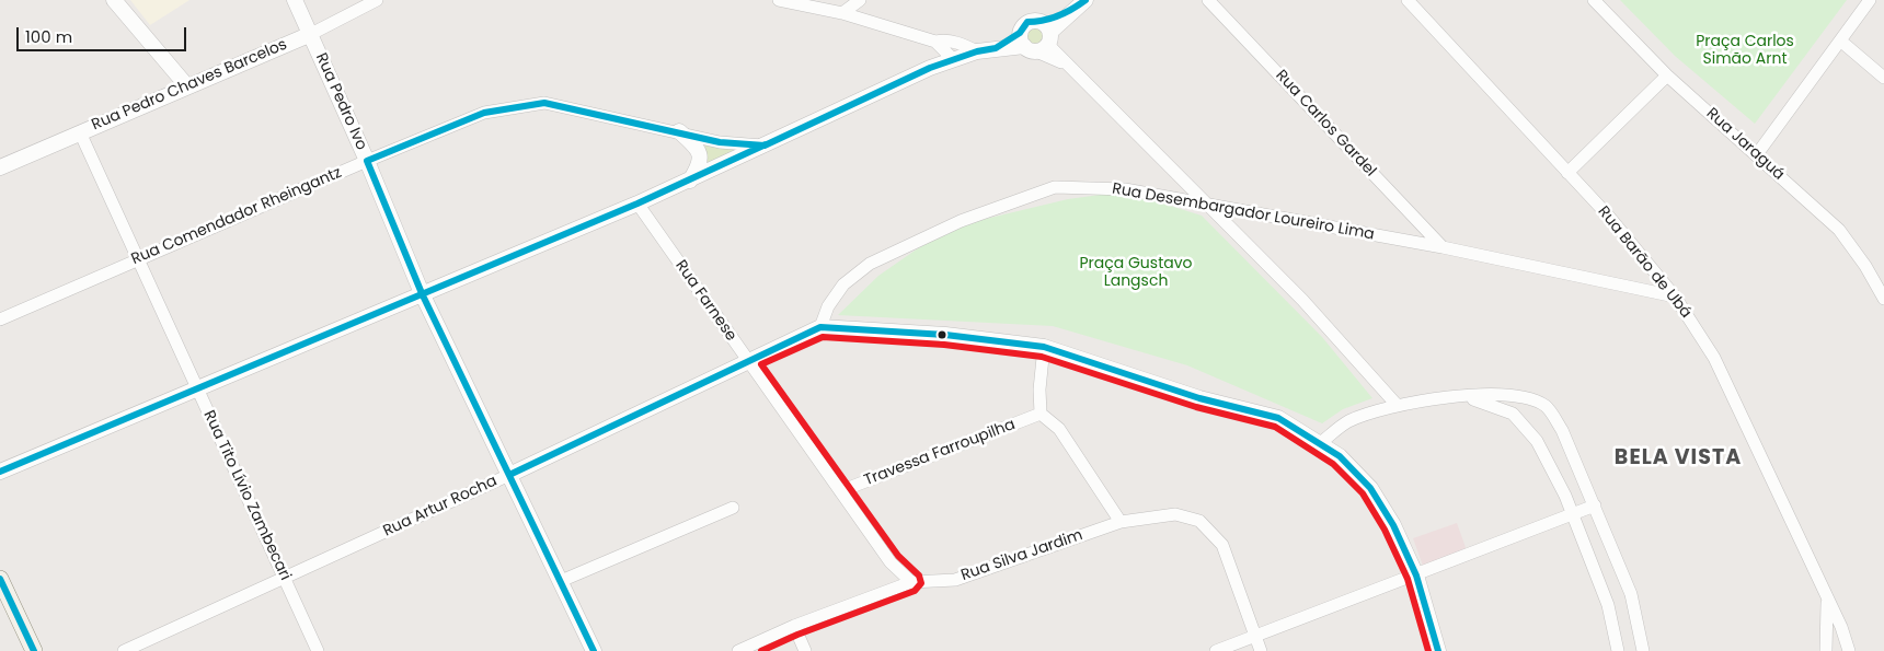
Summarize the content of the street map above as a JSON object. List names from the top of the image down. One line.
{"streets":{"street":["Rua Pedro Chaves Barcelos","Rua Pedro Ivo","Rua Carlos Gardel","Rua Jaraguá","Rua Desembargador Loureiro Lima","Rua Comendador Rheingantz","Rua Barão de Ubá","Rua Farnese","Travessa Farroupilha","Rua Tito Lívio Zambecari","Rua Artur Rocha","Rua Silva Jardim"]},"crossings":[["Rua Pedro Chaves Barcelos","Rua Pedro Ivo"],["Rua Pedro Chaves Barcelos","Rua Tito Lívio Zambecari"],["Rua Pedro Ivo","Rua Comendador Rheingantz"],["Rua Pedro Ivo","Rua Artur Rocha"],["Rua Carlos Gardel","Rua Desembargador Loureiro Lima"],["Rua Desembargador Loureiro Lima","Rua Barão de Ubá"],["Rua Desembargador Loureiro Lima","Rua Artur Rocha"],["Rua Comendador Rheingantz","Rua Tito Lívio Zambecari"],["Rua Farnese","Travessa Farroupilha"],["Rua Farnese","Rua Artur Rocha"],["Rua Farnese","Rua Silva Jardim"],["Rua Tito Lívio Zambecari","Rua Artur Rocha"]],"districts":["BELA VISTA"],"parks":["Praça Carlos Simão Arnt","Praça Gustavo Langsch"],"scale_bar":"100 m"}
